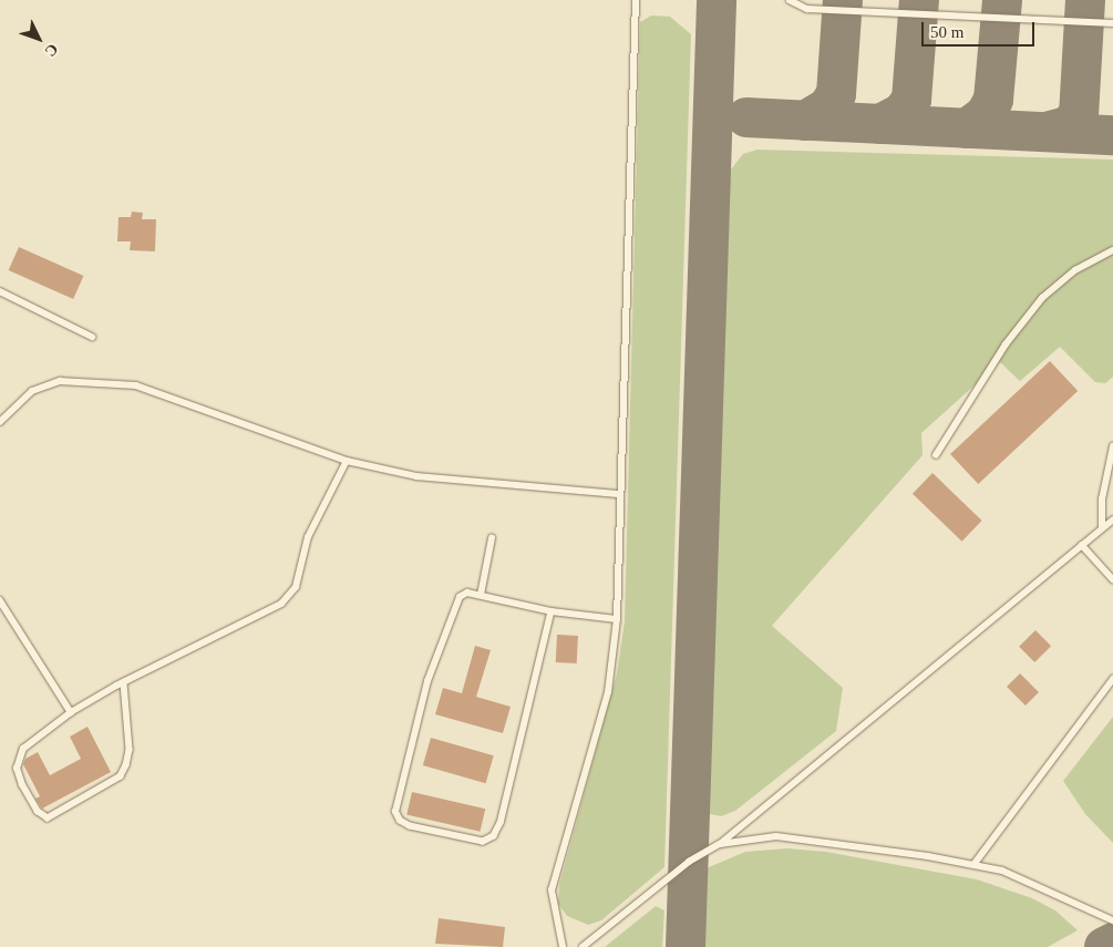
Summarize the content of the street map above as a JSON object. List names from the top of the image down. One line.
{"scale_bar":"50 m","north":"bottom right"}
